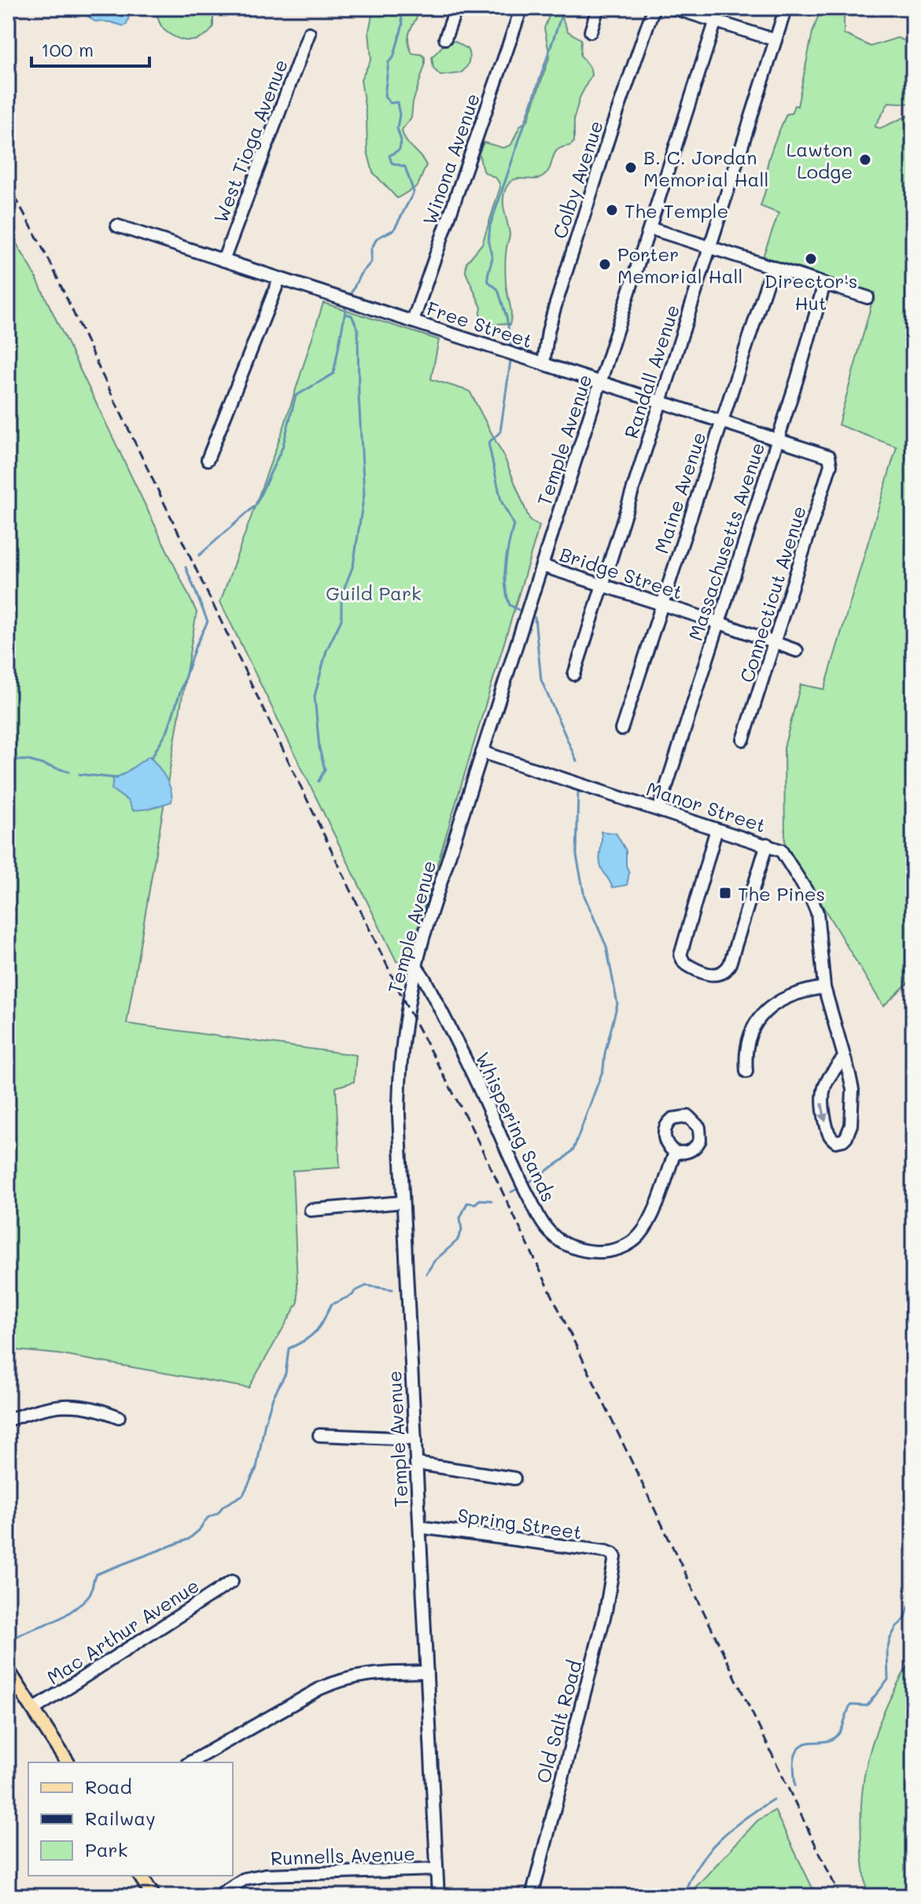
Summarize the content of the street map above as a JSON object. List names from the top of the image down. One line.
{"streets":{"street":["West Tioga Avenue","Winona Avenue","Colby Avenue","Free Street","Randall Avenue","Temple Avenue","Maine Avenue","Massachusetts Avenue","Bridge Street","Connecticut Avenue","Manor Street","Whispering Sands","Spring Street","Mac Arthur Avenue","Old Salt Road","Runnells Avenue"]},"crossings":[["West Tioga Avenue","Free Street"],["Winona Avenue","Free Street"],["Colby Avenue","Free Street"],["Free Street","Randall Avenue"],["Free Street","Temple Avenue"],["Free Street","Maine Avenue"],["Free Street","Massachusetts Avenue"],["Free Street","Connecticut Avenue"],["Randall Avenue","Bridge Street"],["Temple Avenue","Bridge Street"],["Temple Avenue","Manor Street"],["Temple Avenue","Whispering Sands"],["Temple Avenue","Spring Street"],["Temple Avenue","Runnells Avenue"],["Maine Avenue","Bridge Street"],["Massachusetts Avenue","Bridge Street"],["Massachusetts Avenue","Manor Street"],["Bridge Street","Connecticut Avenue"],["Spring Street","Old Salt Road"]],"parks":["Guild Park"],"places":{"other":["Lawton Lodge","B. C. Jordan Memorial Hall","The Temple","Director's Hut","Porter Memorial Hall"],"transit":["The Pines"]},"legend":["Road","Railway","Park"],"scale_bar":"100 m"}
